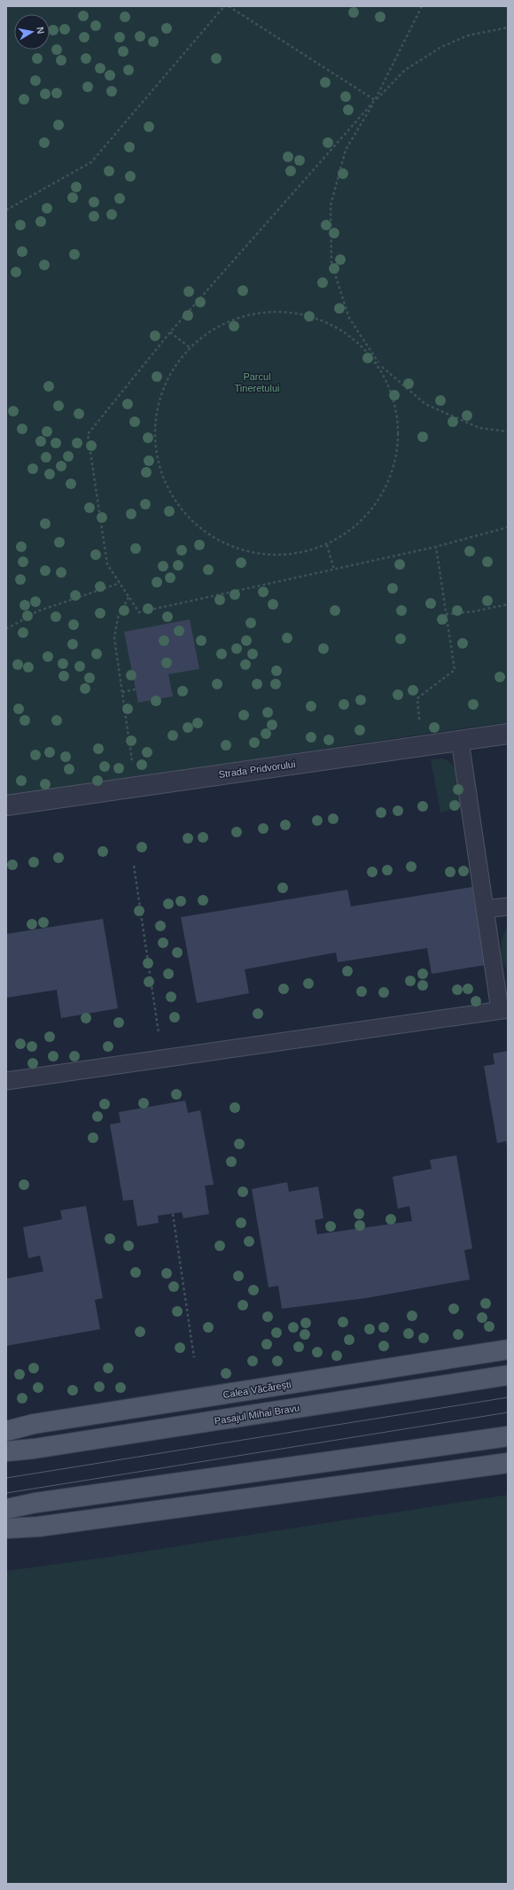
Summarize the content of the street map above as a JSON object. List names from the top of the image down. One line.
{"streets":{"main road":["Calea Văcărești","Pasajul Mihai Bravu"],"street":["Strada Pridvorului"]},"parks":["Parcul Tineretului"],"north":"right"}
